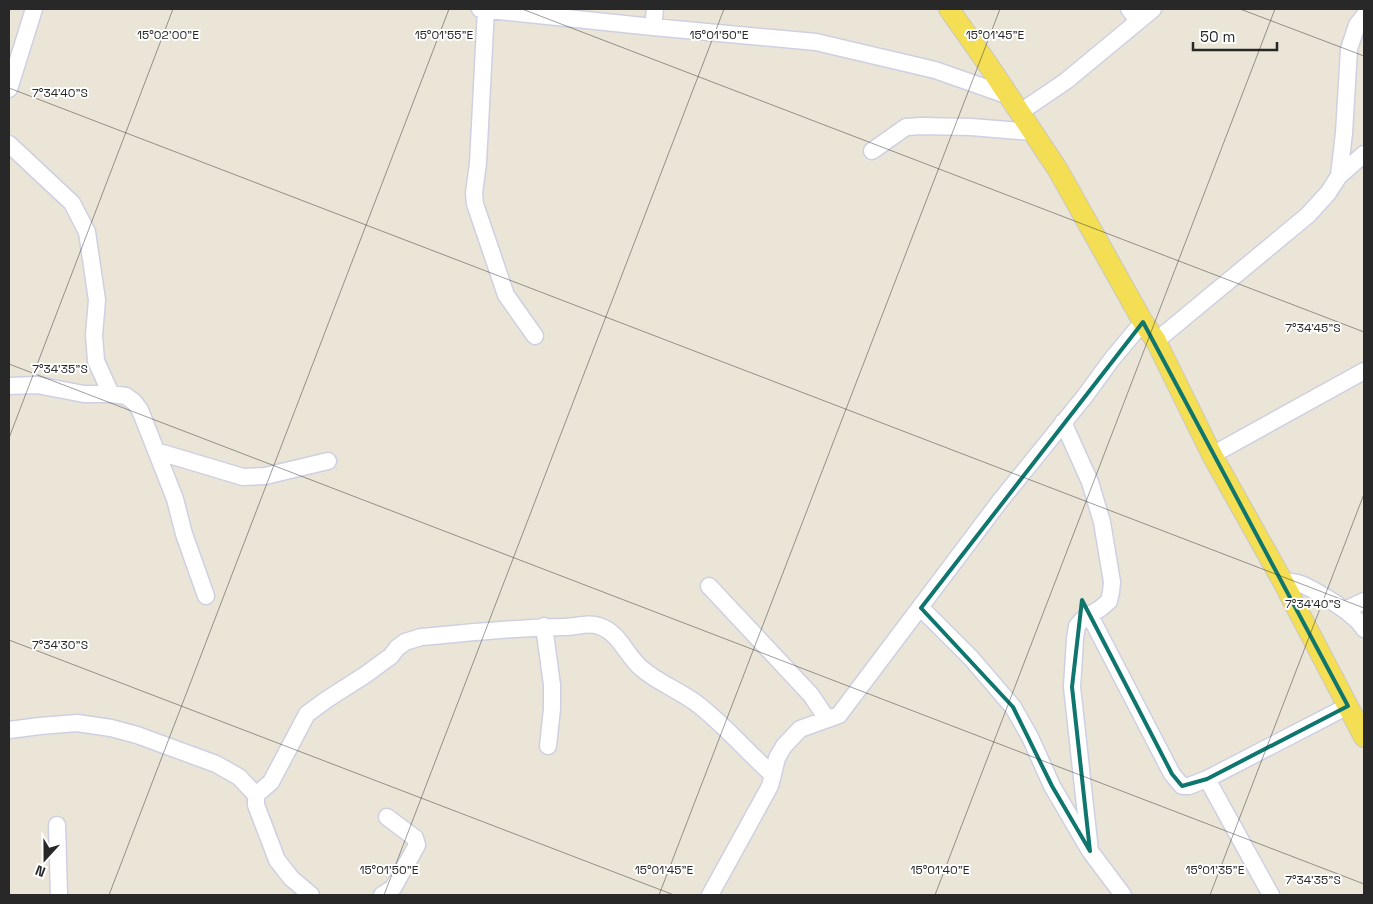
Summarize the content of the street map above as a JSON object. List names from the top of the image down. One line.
{"scale_bar":"50 m","north":"bottom","coordinates":["15°01'55\"E","15°01'50\"E","15°01'45\"E","15°02'00\"E","7°34'40\"S","7°34'45\"S","7°34'35\"S","7°34'30\"S","15°01'40\"E","15°01'35\"E"]}
